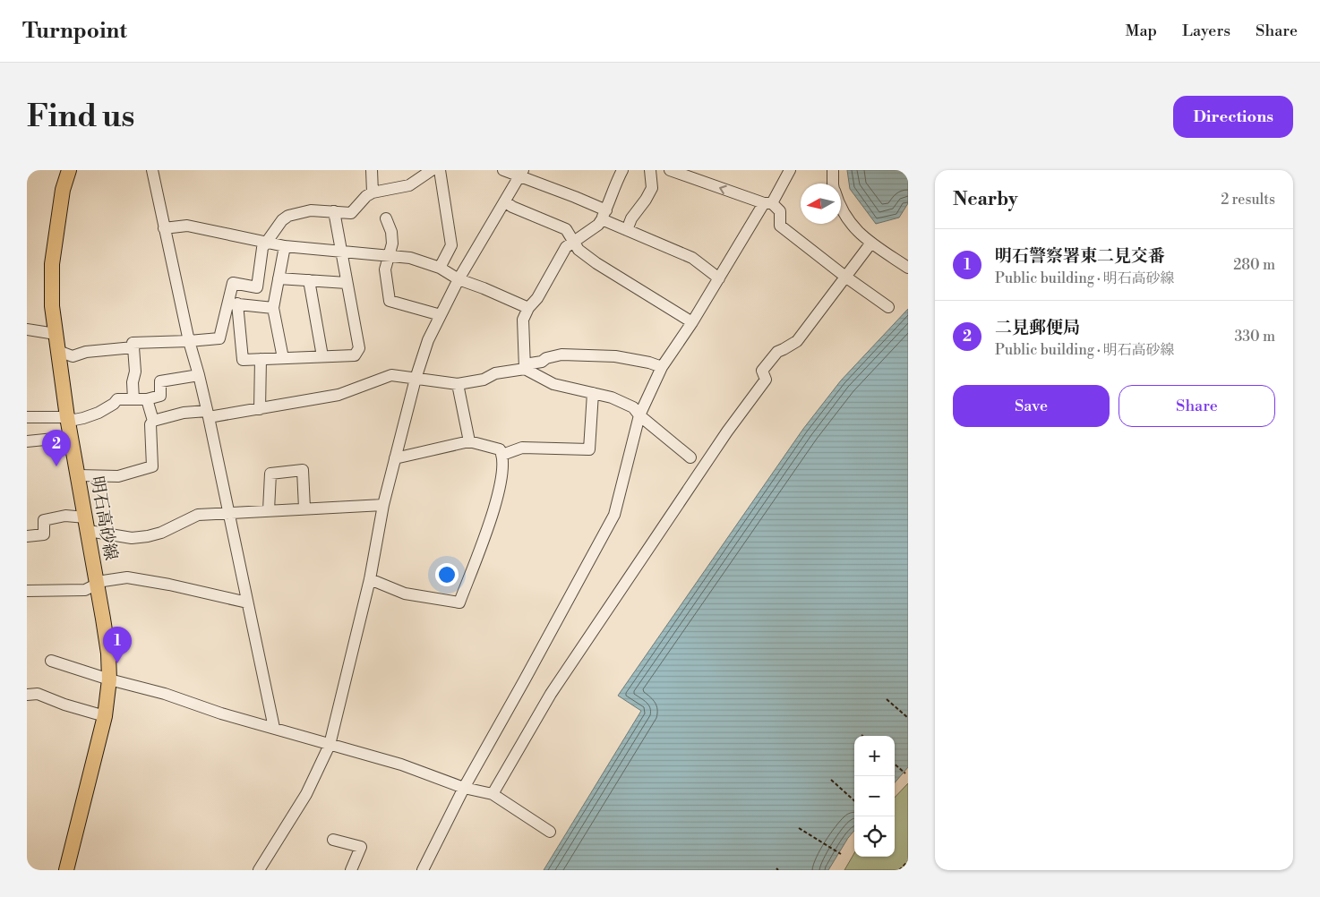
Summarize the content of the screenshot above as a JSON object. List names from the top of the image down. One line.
{"streets":{"main road":["明石高砂線"]},"north":"left","page":{"header":"Turnpoint","nav":["Map","Layers","Share"],"buttons":["Directions",["Save","Share"]],"title":"Find us","heading":["Nearby","2 results"],"list":[{"mark":"1","name":"明石警察署東二見交番","note":"Public building · 明石高砂線","value":"280 m"},{"mark":"2","name":"二見郵便局","note":"Public building · 明石高砂線","value":"330 m"}],"pins":["2","1"],"map_buttons":["+","−"]}}
